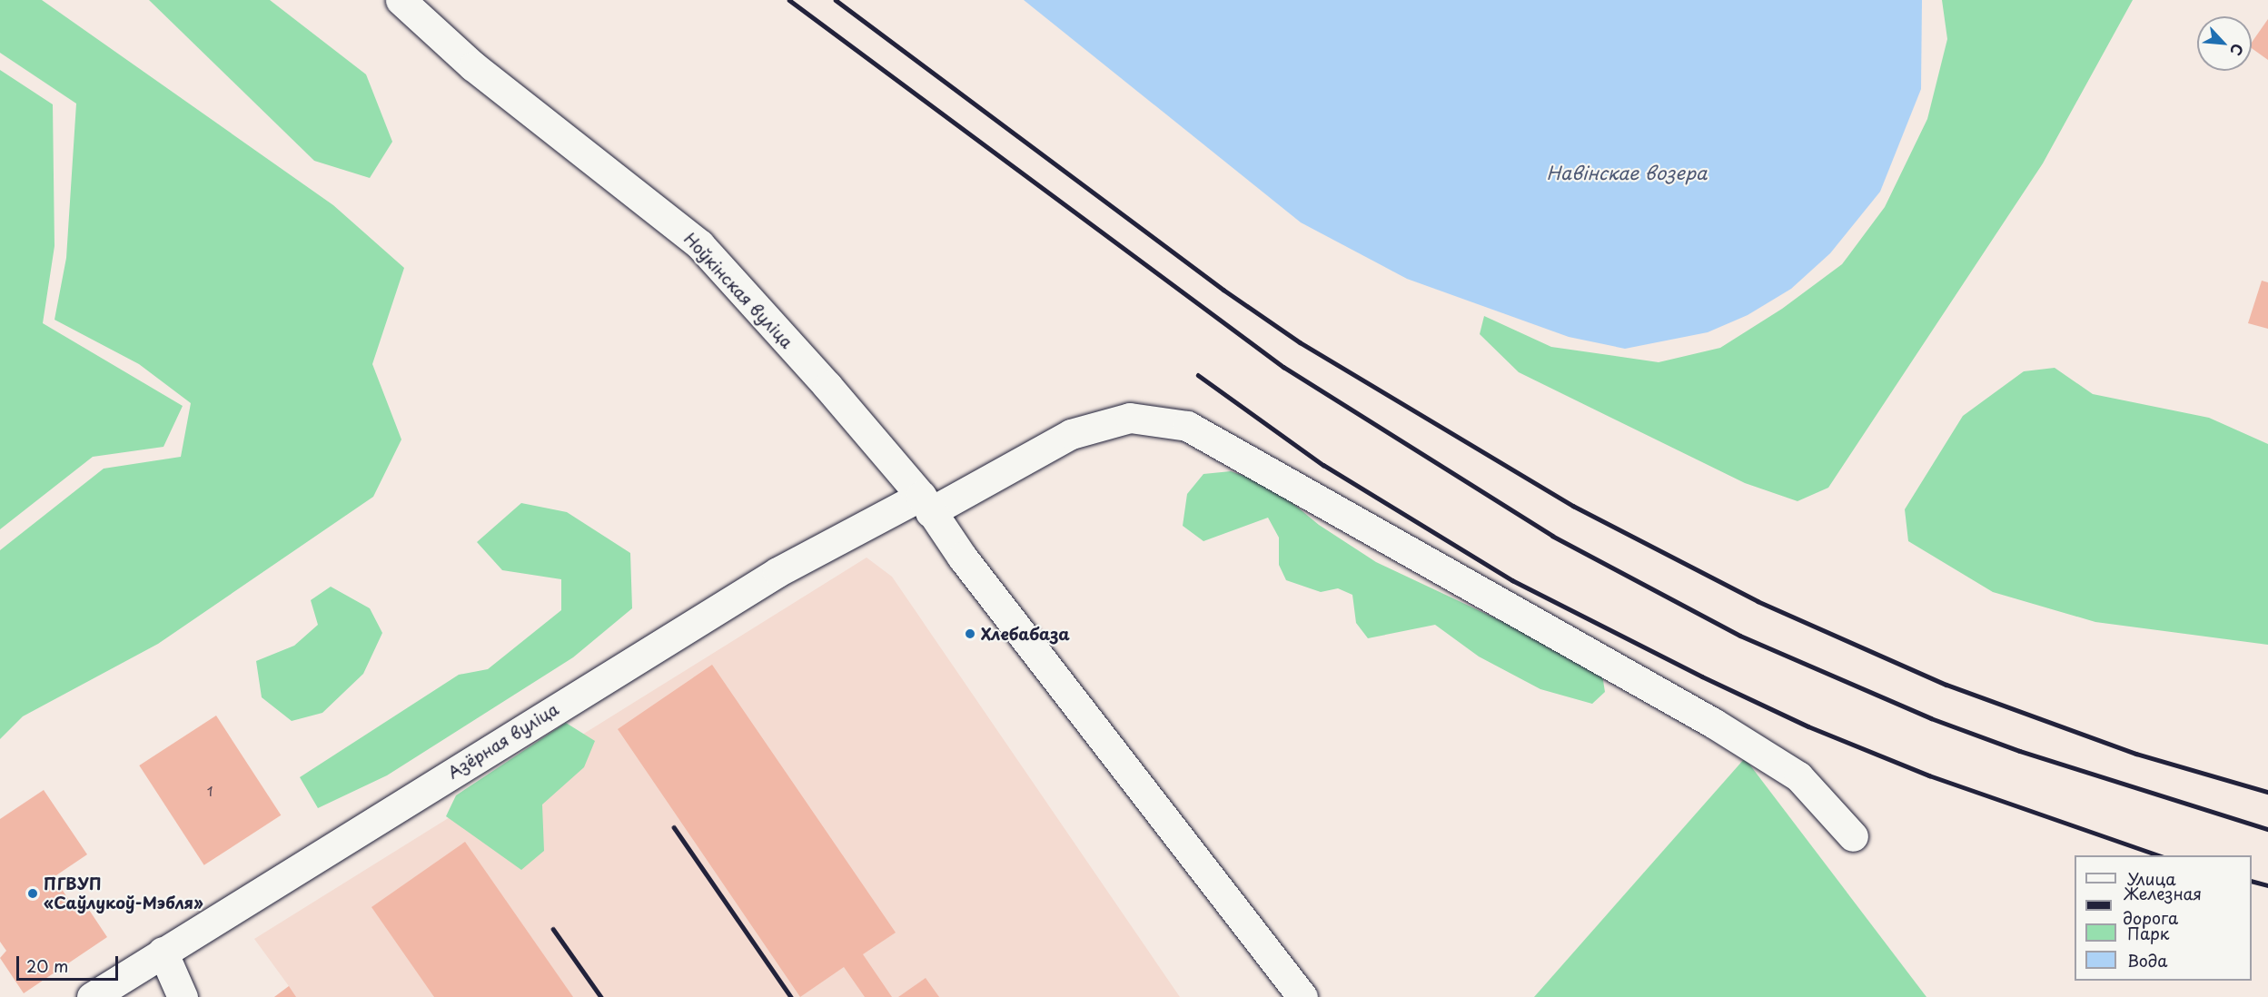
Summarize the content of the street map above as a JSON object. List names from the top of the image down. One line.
{"streets":{"main road":["Ноўкінская вуліца","Азёрная вуліца"]},"crossings":[["Ноўкінская вуліца","Азёрная вуліца"]],"water":["Навінскае возера"],"places":["Хлебабаза","ПГВУП «Саўлукоў-Мэбля»"],"house_numbers":["1"],"legend":["Улица","Железная дорога","Парк","Вода"],"scale_bar":"20 m","north":"bottom right"}
